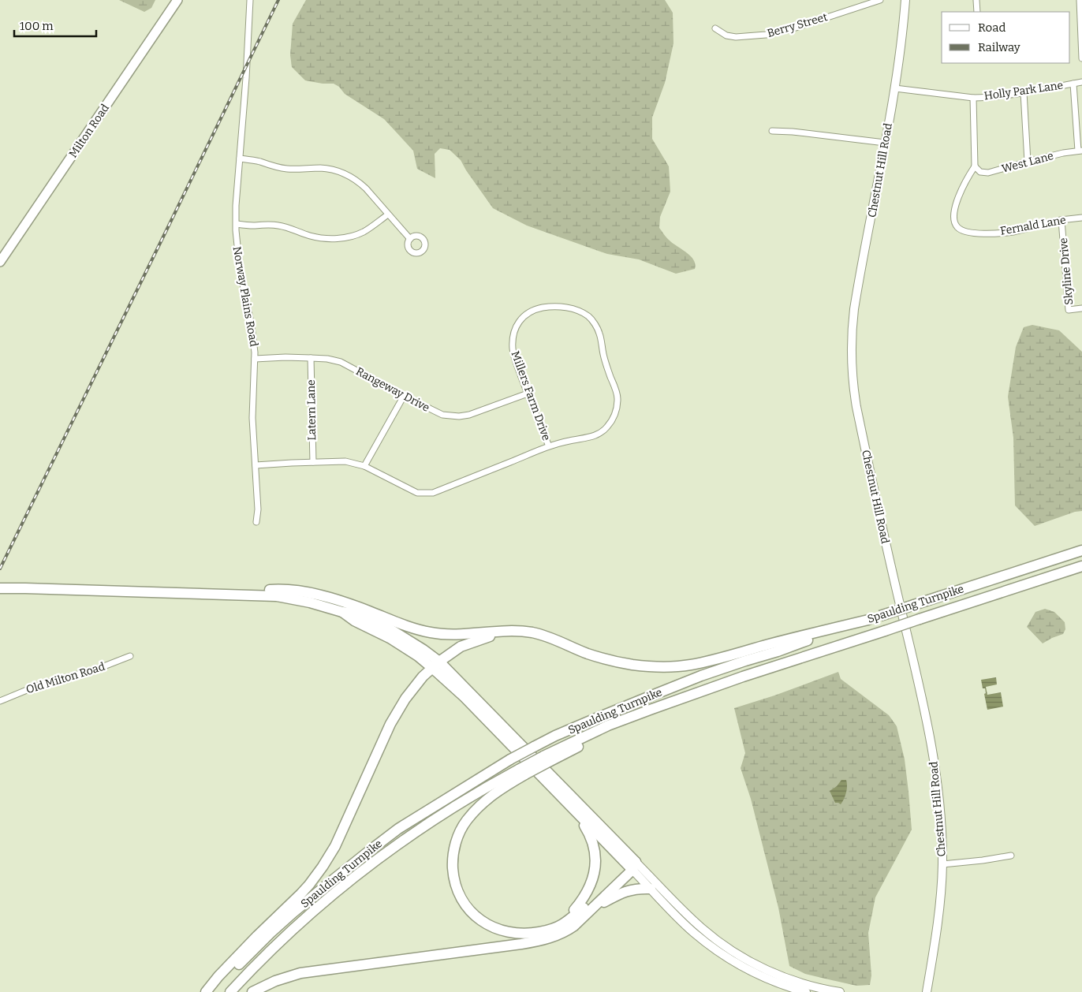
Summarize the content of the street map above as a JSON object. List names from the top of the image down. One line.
{"streets":{"highway":["Spaulding Turnpike"],"main road":["Milton Road"],"street":["Berry Street","Holly Park Lane","West Lane","Chestnut Hill Road","Fernald Lane","Skyline Drive","Norway Plains Road","Rangeway Drive","Millers Farm Drive","Latern Lane","Old Milton Road"]},"crossings":[["Holly Park Lane","Chestnut Hill Road"],["West Lane","Fernald Lane"],["Fernald Lane","Skyline Drive"],["Norway Plains Road","Rangeway Drive"],["Norway Plains Road","Millers Farm Drive"],["Rangeway Drive","Millers Farm Drive"],["Rangeway Drive","Latern Lane"],["Millers Farm Drive","Latern Lane"]],"legend":["Road","Railway"],"scale_bar":"100 m"}
